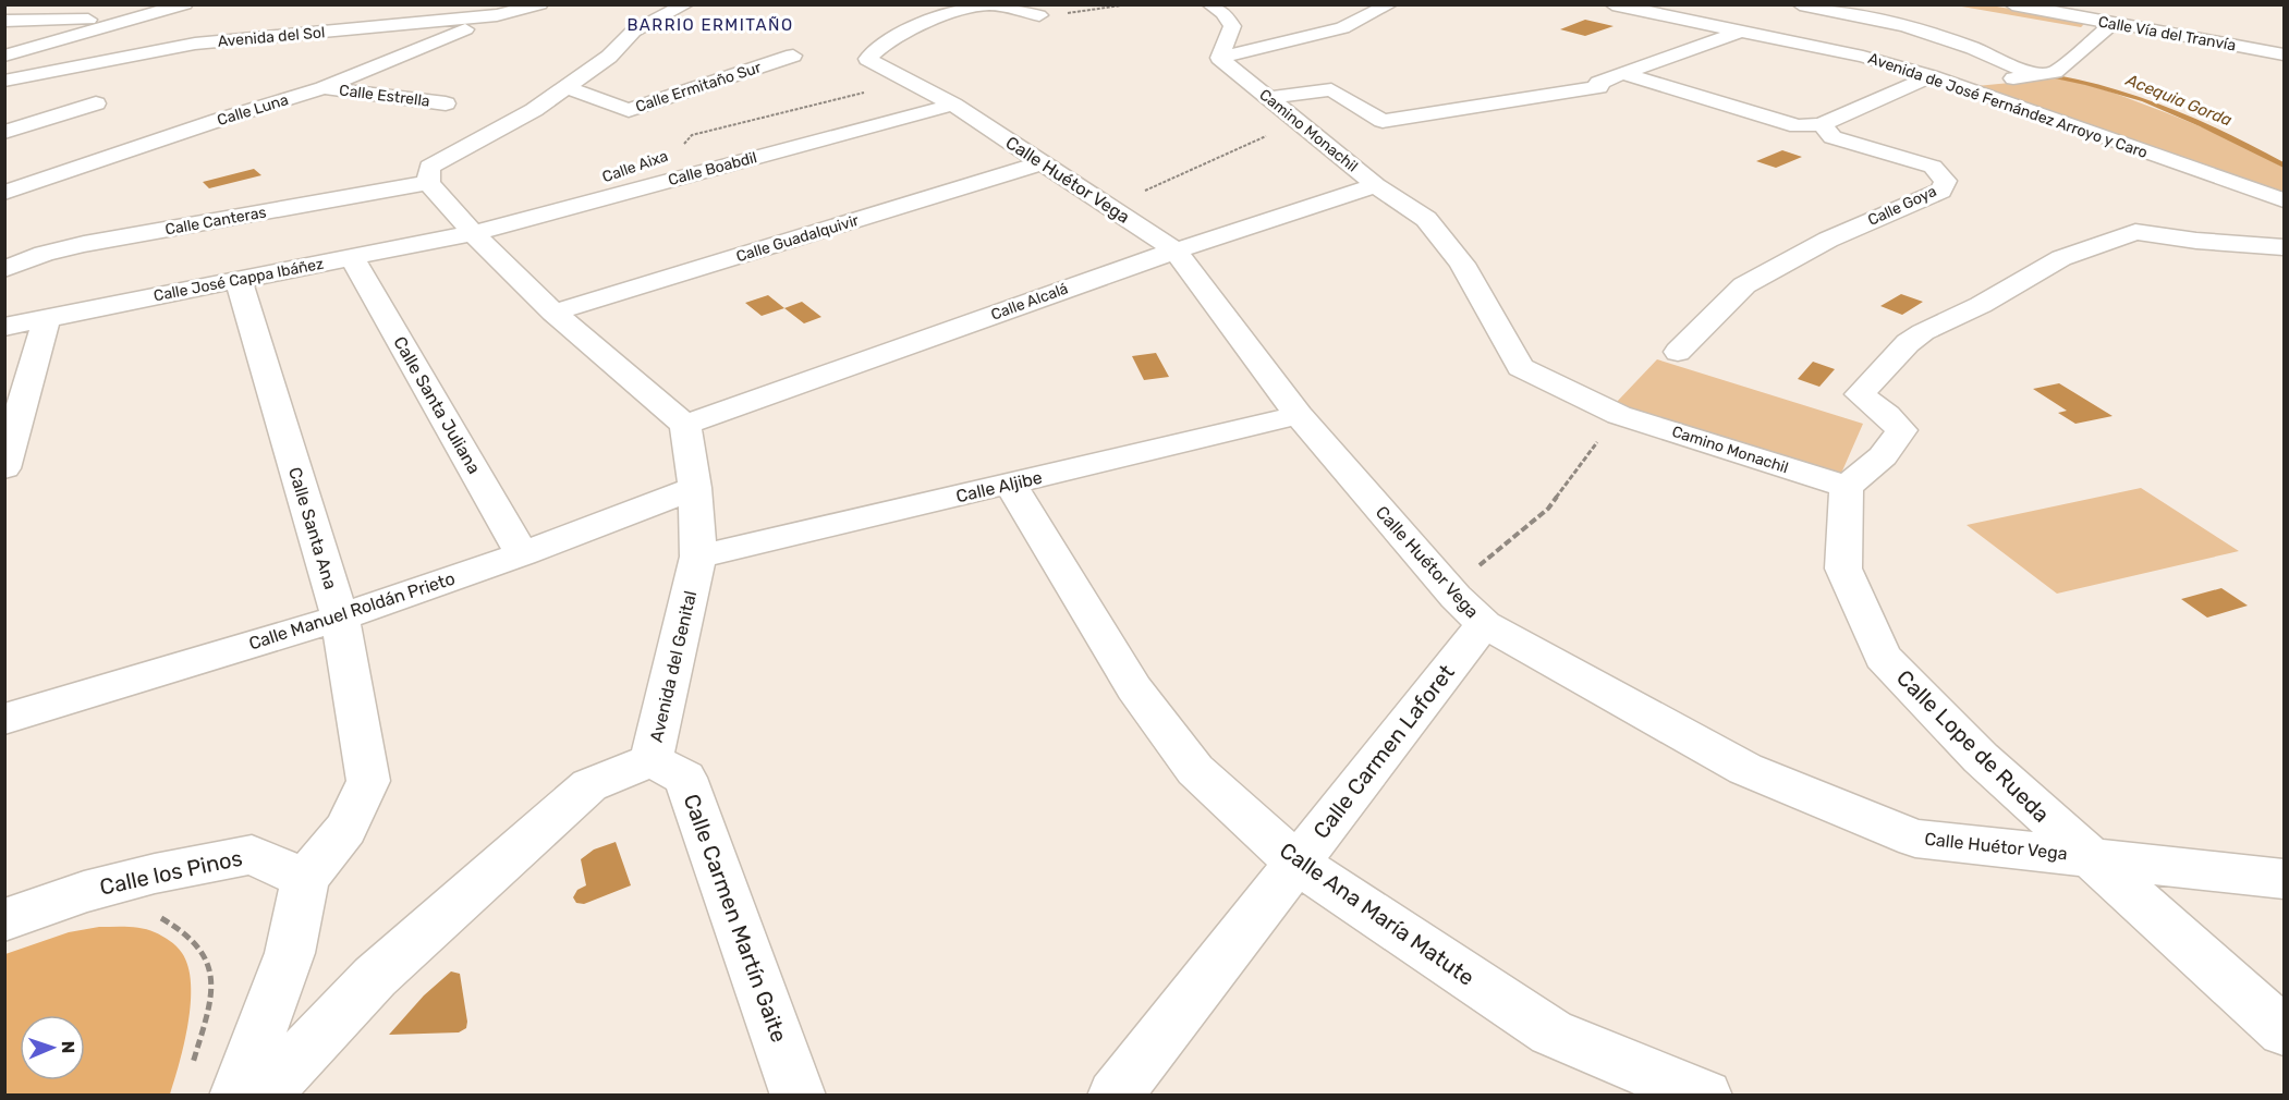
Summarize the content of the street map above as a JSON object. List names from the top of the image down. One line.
{"streets":{"street":["Calle Vía del Tranvía","Avenida del Sol","Calle Ermitaño Sur","Calle Estrella","Avenida de José Fernández Arroyo y Caro","Calle Luna","Camino Monachil","Calle Aixa","Calle Boabdil","Calle Huétor Vega","Calle Goya","Calle Canteras","Calle Guadalquivir","Calle José Cappa Ibáñez","Calle Alcalá","Calle Santa Juliana","Calle Aljibe","Calle Santa Ana","Calle Manuel Roldán Prieto","Avenida del Genital","Calle Lope de Rueda","Calle Carmen Laforet","Calle los Pinos","Calle Ana María Matute","Calle Carmen Martín Gaite"]},"crossings":[["Avenida del Sol","Calle Luna"],["Calle Ermitaño Sur","Calle Canteras"],["Calle Estrella","Calle Luna"],["Camino Monachil","Calle Alcalá"],["Camino Monachil","Calle Lope de Rueda"],["Calle Aixa","Calle Boabdil"],["Calle Boabdil","Calle Huétor Vega"],["Calle Boabdil","Calle José Cappa Ibáñez"],["Calle Huétor Vega","Calle Guadalquivir"],["Calle Huétor Vega","Calle Alcalá"],["Calle Huétor Vega","Calle Aljibe"],["Calle Huétor Vega","Calle Lope de Rueda"],["Calle Huétor Vega","Calle Carmen Laforet"],["Calle José Cappa Ibáñez","Calle Santa Juliana"],["Calle José Cappa Ibáñez","Calle Santa Ana"],["Calle Alcalá","Avenida del Genital"],["Calle Santa Juliana","Calle Manuel Roldán Prieto"],["Calle Aljibe","Avenida del Genital"],["Calle Aljibe","Calle Ana María Matute"],["Calle Santa Ana","Calle Manuel Roldán Prieto"],["Calle Santa Ana","Calle los Pinos"],["Calle Manuel Roldán Prieto","Avenida del Genital"],["Avenida del Genital","Calle Carmen Martín Gaite"],["Calle Carmen Laforet","Calle Ana María Matute"]],"districts":["BARRIO ERMITAÑO"],"water":["Acequia Gorda"],"north":"right"}
